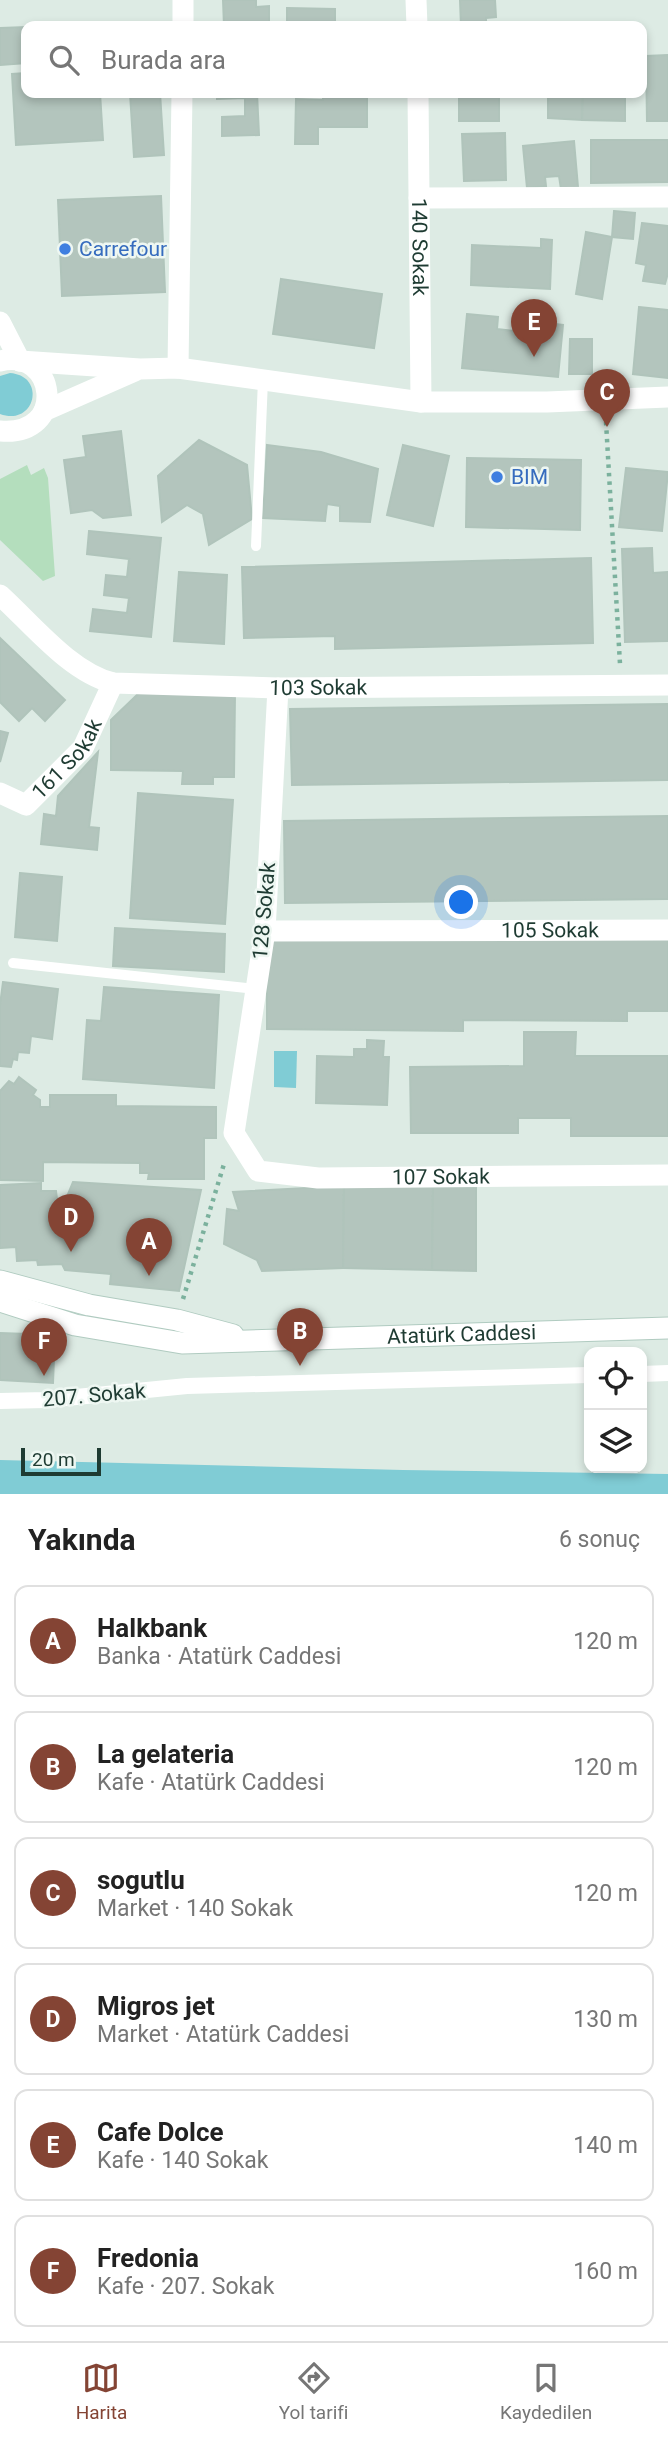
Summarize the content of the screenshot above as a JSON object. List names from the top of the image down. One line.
{"streets":{"street":["140 Sokak","103 Sokak","161 Sokak","128 Sokak","105 Sokak","107 Sokak","Atatürk Caddesi","207. Sokak"]},"crossings":[["103 Sokak","161 Sokak"],["103 Sokak","128 Sokak"],["128 Sokak","105 Sokak"],["128 Sokak","107 Sokak"]],"places":["Carrefour","BIM"],"scale_bar":"20 m","page":{"search":"Burada ara","pins":["E","C","D","A","B","F"],"scale":"20 m","heading":["Yakında","6 sonuç"],"list":[{"mark":"A","name":"Halkbank","note":"Banka · Atatürk Caddesi","value":"120 m"},{"mark":"B","name":"La gelateria","note":"Kafe · Atatürk Caddesi","value":"120 m"},{"mark":"C","name":"sogutlu","note":"Market · 140 Sokak","value":"120 m"},{"mark":"D","name":"Migros jet","note":"Market · Atatürk Caddesi","value":"130 m"},{"mark":"E","name":"Cafe Dolce","note":"Kafe · 140 Sokak","value":"140 m"},{"mark":"F","name":"Fredonia","note":"Kafe · 207. Sokak","value":"160 m"}],"nav":["Harita","Yol tarifi","Kaydedilen"]}}
